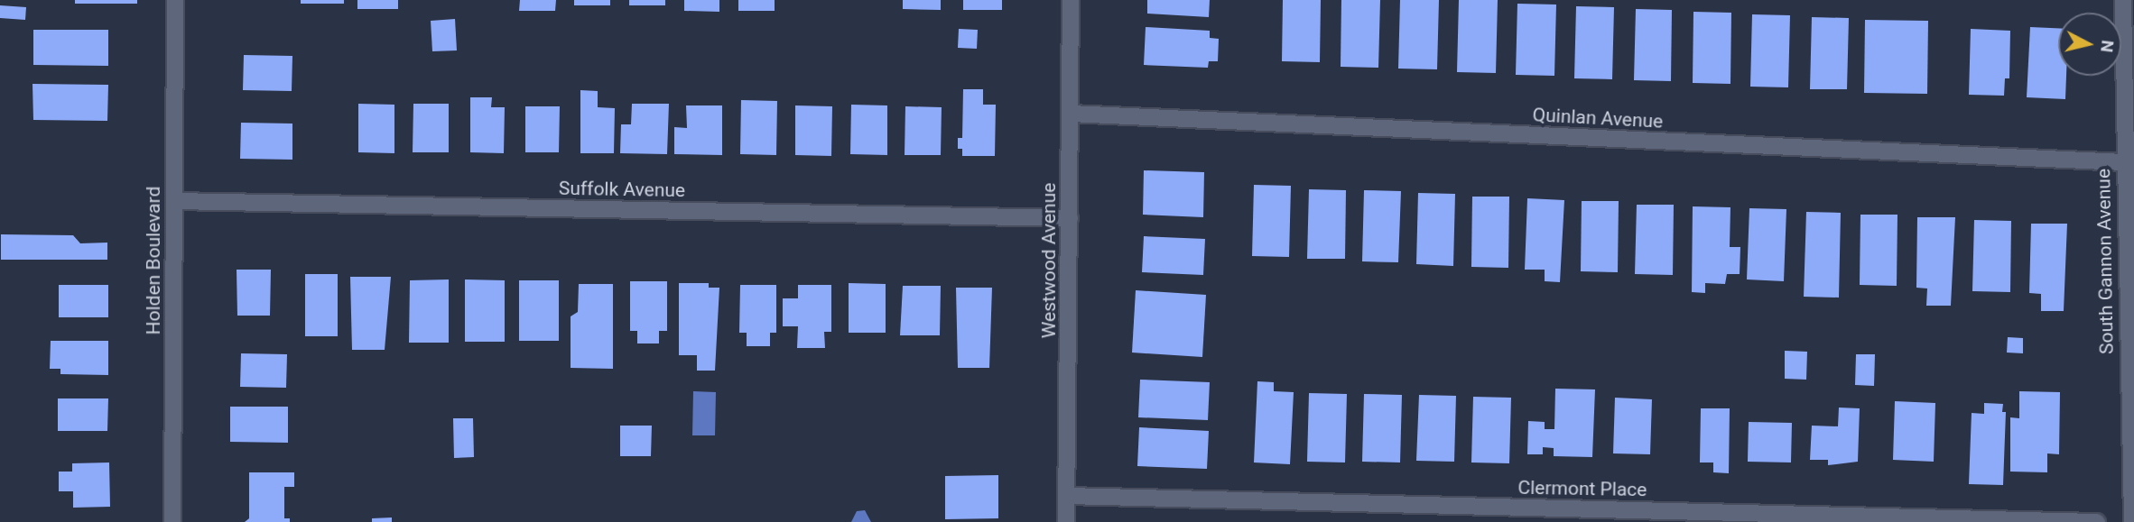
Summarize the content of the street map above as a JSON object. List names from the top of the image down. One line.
{"streets":{"street":["Quinlan Avenue","Suffolk Avenue","Holden Boulevard","Westwood Avenue","South Gannon Avenue","Clermont Place"]},"crossings":[["Quinlan Avenue","Westwood Avenue"],["Quinlan Avenue","South Gannon Avenue"],["Suffolk Avenue","Holden Boulevard"],["Suffolk Avenue","Westwood Avenue"],["Westwood Avenue","Clermont Place"]],"north":"right"}
